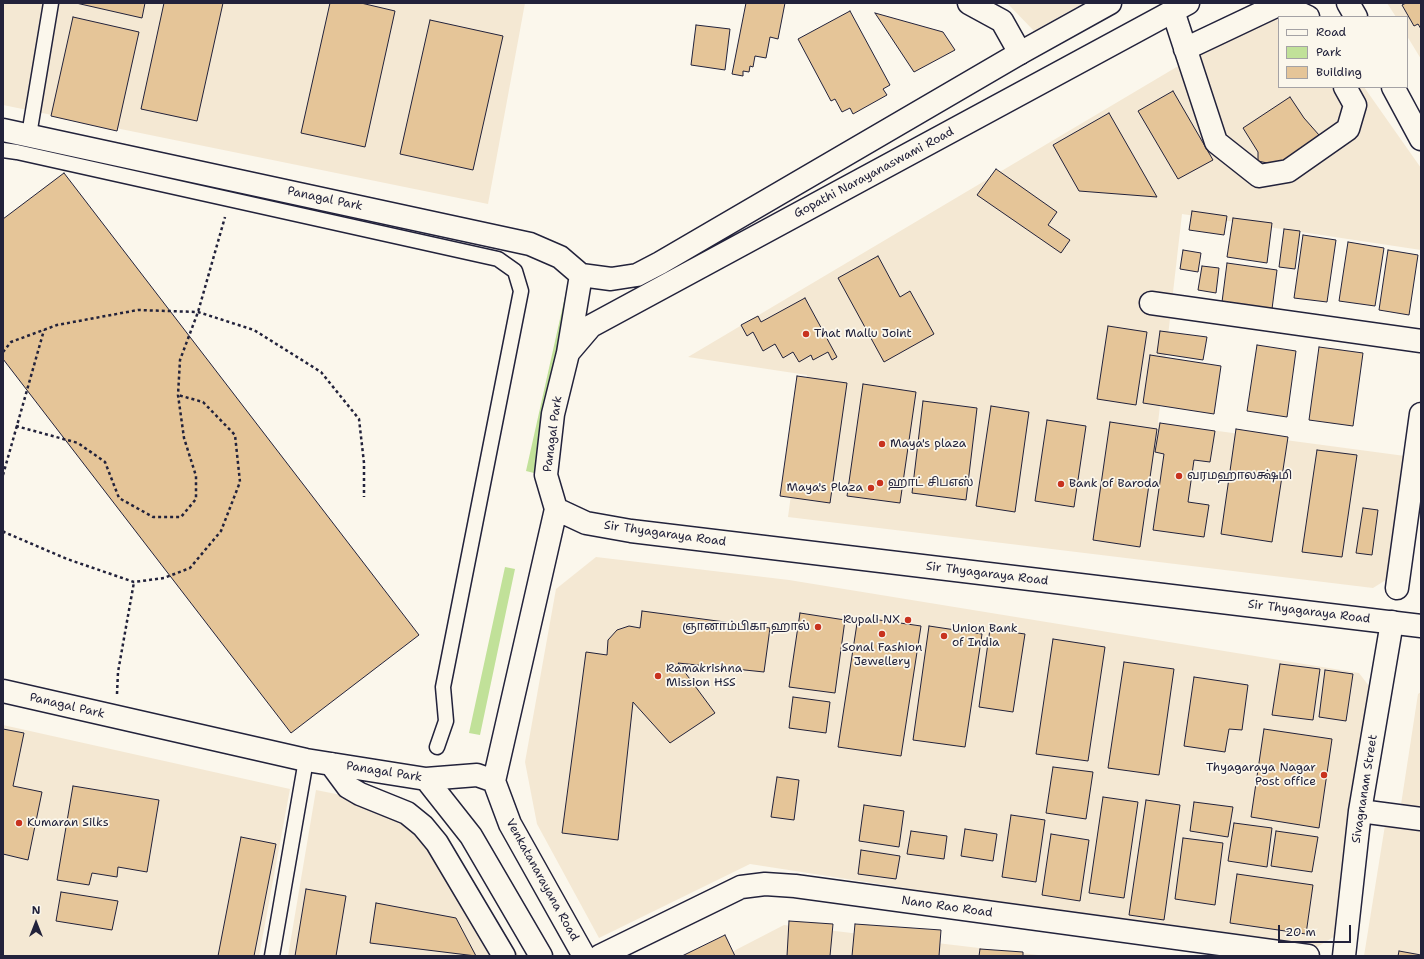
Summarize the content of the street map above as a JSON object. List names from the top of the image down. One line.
{"streets":{"main road":["Gopathi Narayanaswami Road","Panagal Park","Sir Thyagaraya Road","Sivagnanam Street","Venkatanarayana Road","Nano Rao Road"]},"crossings":[["Gopathi Narayanaswami Road","Panagal Park"],["Panagal Park","Sir Thyagaraya Road"],["Panagal Park","Venkatanarayana Road"],["Sir Thyagaraya Road","Sivagnanam Street"]],"places":["That Mallu Joint","Maya's plaza","வரமஹாலக்ஷ்மி","ஹாட் சிபஎஸ்","Bank of Baroda","Maya's Plaza","Rupali NX","ஞானாம்பிகா ஹால்","Sonal Fashion Jewellery","Union Bank of India","Ramakrishna Mission HSS","Thyagaraya Nagar Post office","Kumaran Silks"],"legend":["Road","Park","Building"],"scale_bar":"20 m","north":"top"}
